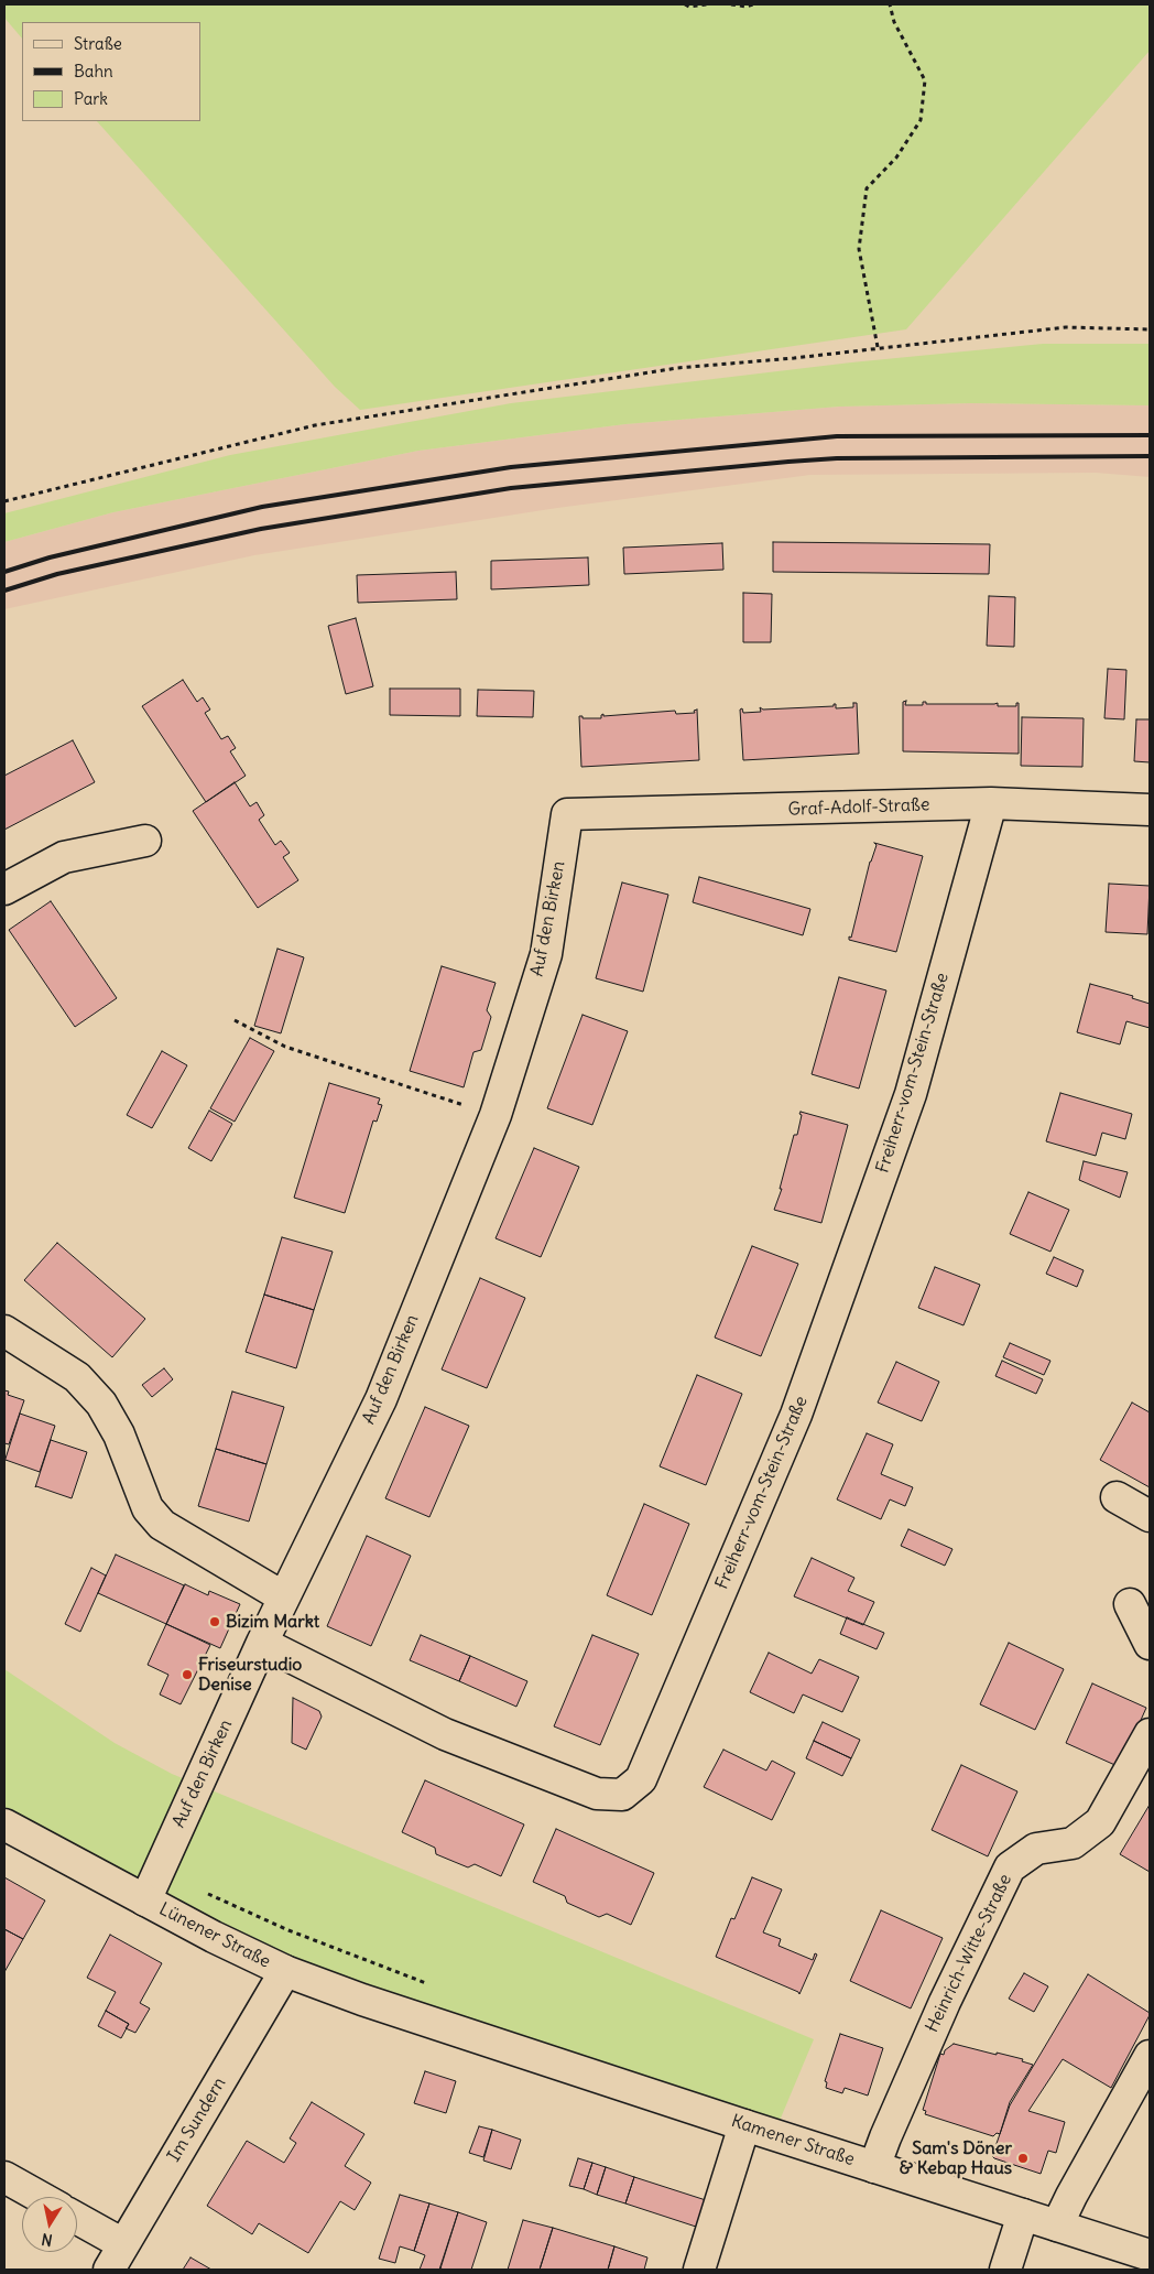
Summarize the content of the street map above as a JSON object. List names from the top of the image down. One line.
{"streets":{"street":["Graf-Adolf-Straße","Auf den Birken","Freiherr-vom-Stein-Straße","Lünener Straße","Heinrich-Witte-Straße","Im Sundern","Kamener Straße"]},"crossings":[["Graf-Adolf-Straße","Auf den Birken"],["Graf-Adolf-Straße","Freiherr-vom-Stein-Straße"],["Auf den Birken","Freiherr-vom-Stein-Straße"],["Auf den Birken","Lünener Straße"],["Lünener Straße","Im Sundern"],["Lünener Straße","Kamener Straße"],["Heinrich-Witte-Straße","Kamener Straße"]],"places":["Bizim Markt","Friseurstudio Denise","Sam's Döner & Kebap Haus"],"legend":["Straße","Bahn","Park"],"north":"bottom"}
